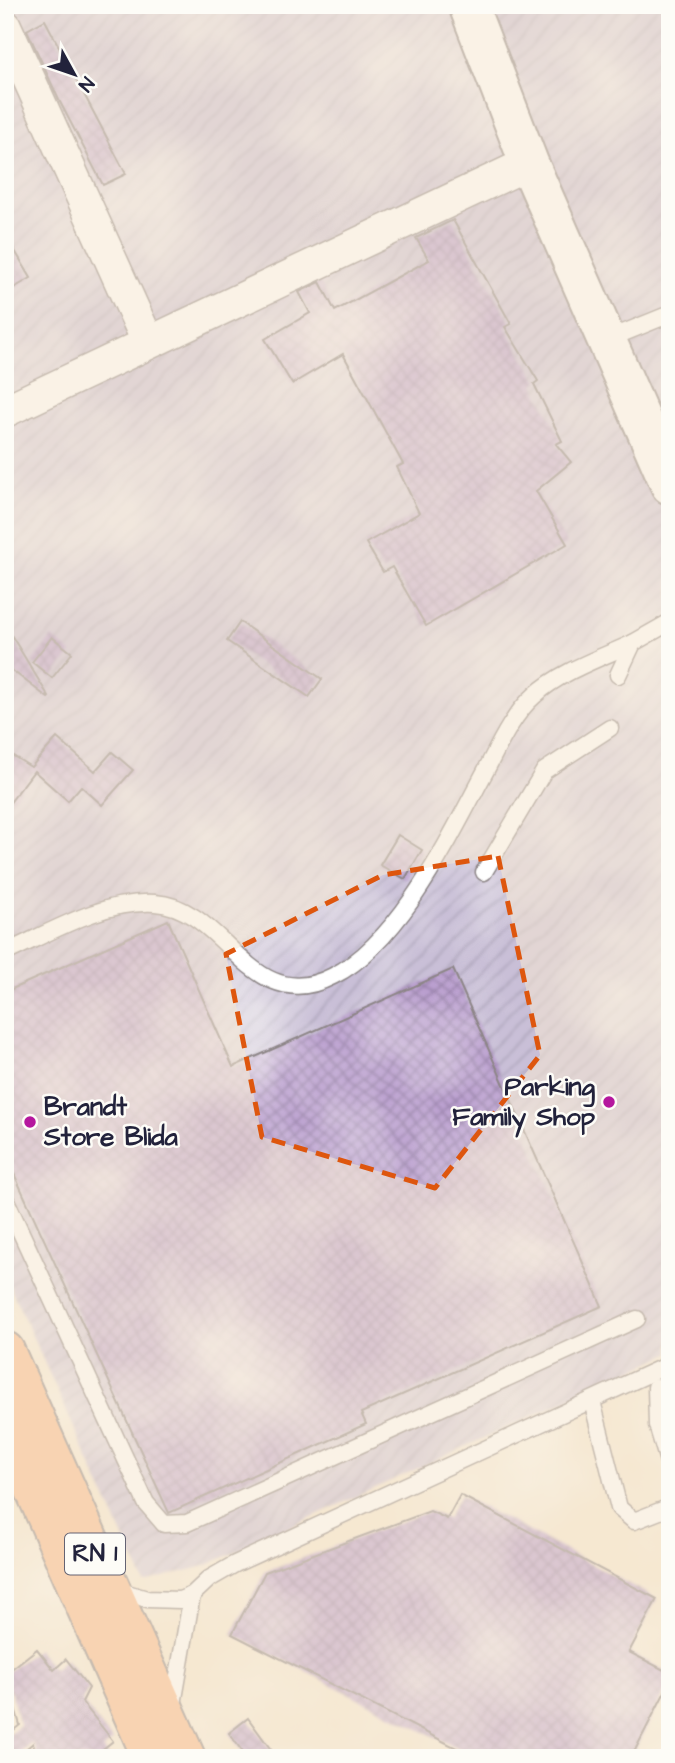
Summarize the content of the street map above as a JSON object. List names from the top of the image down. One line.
{"streets":{"highway":["RN 1"]},"places":["Parking Family Shop","Brandt Store Blida"],"north":"bottom right"}
